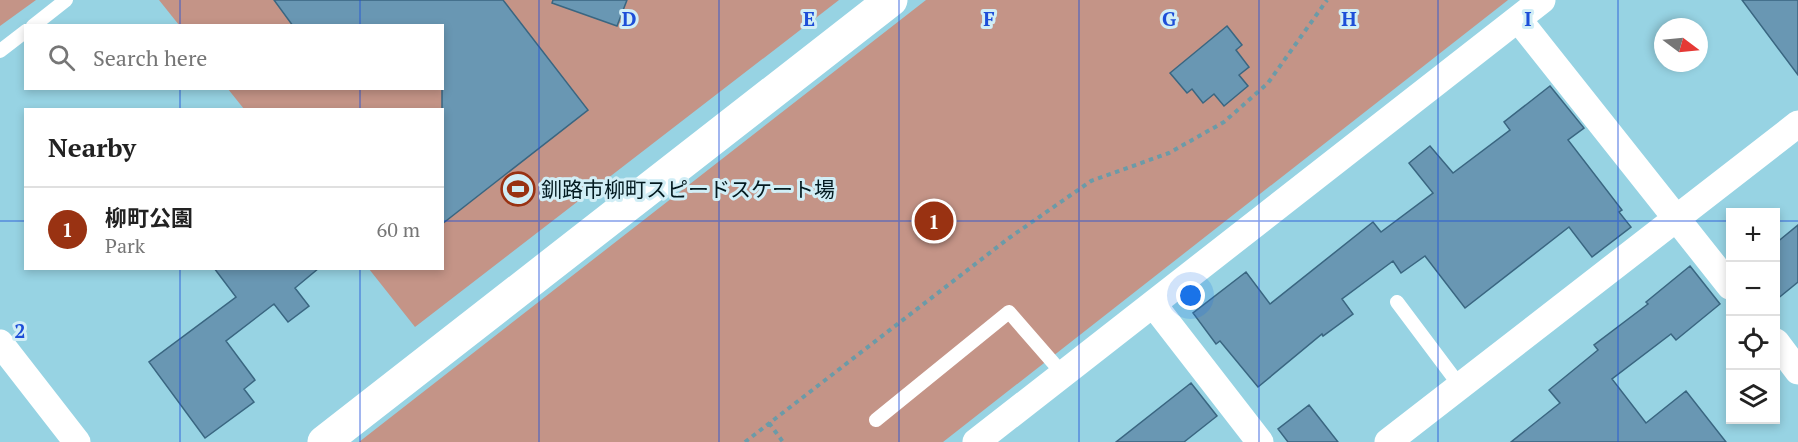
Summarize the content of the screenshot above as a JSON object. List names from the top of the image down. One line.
{"places":{"sports":["釧路市柳町スピードスケート場"]},"north":"right","page":{"search":"Search here","heading":"Nearby","list":[{"mark":"1","name":"柳町公園","note":"Park","value":"60 m"}],"pins":"1","map_buttons":["+","−"]},"grid":{"columns":["D","E","F","G","H","I"],"rows":["2"]}}
